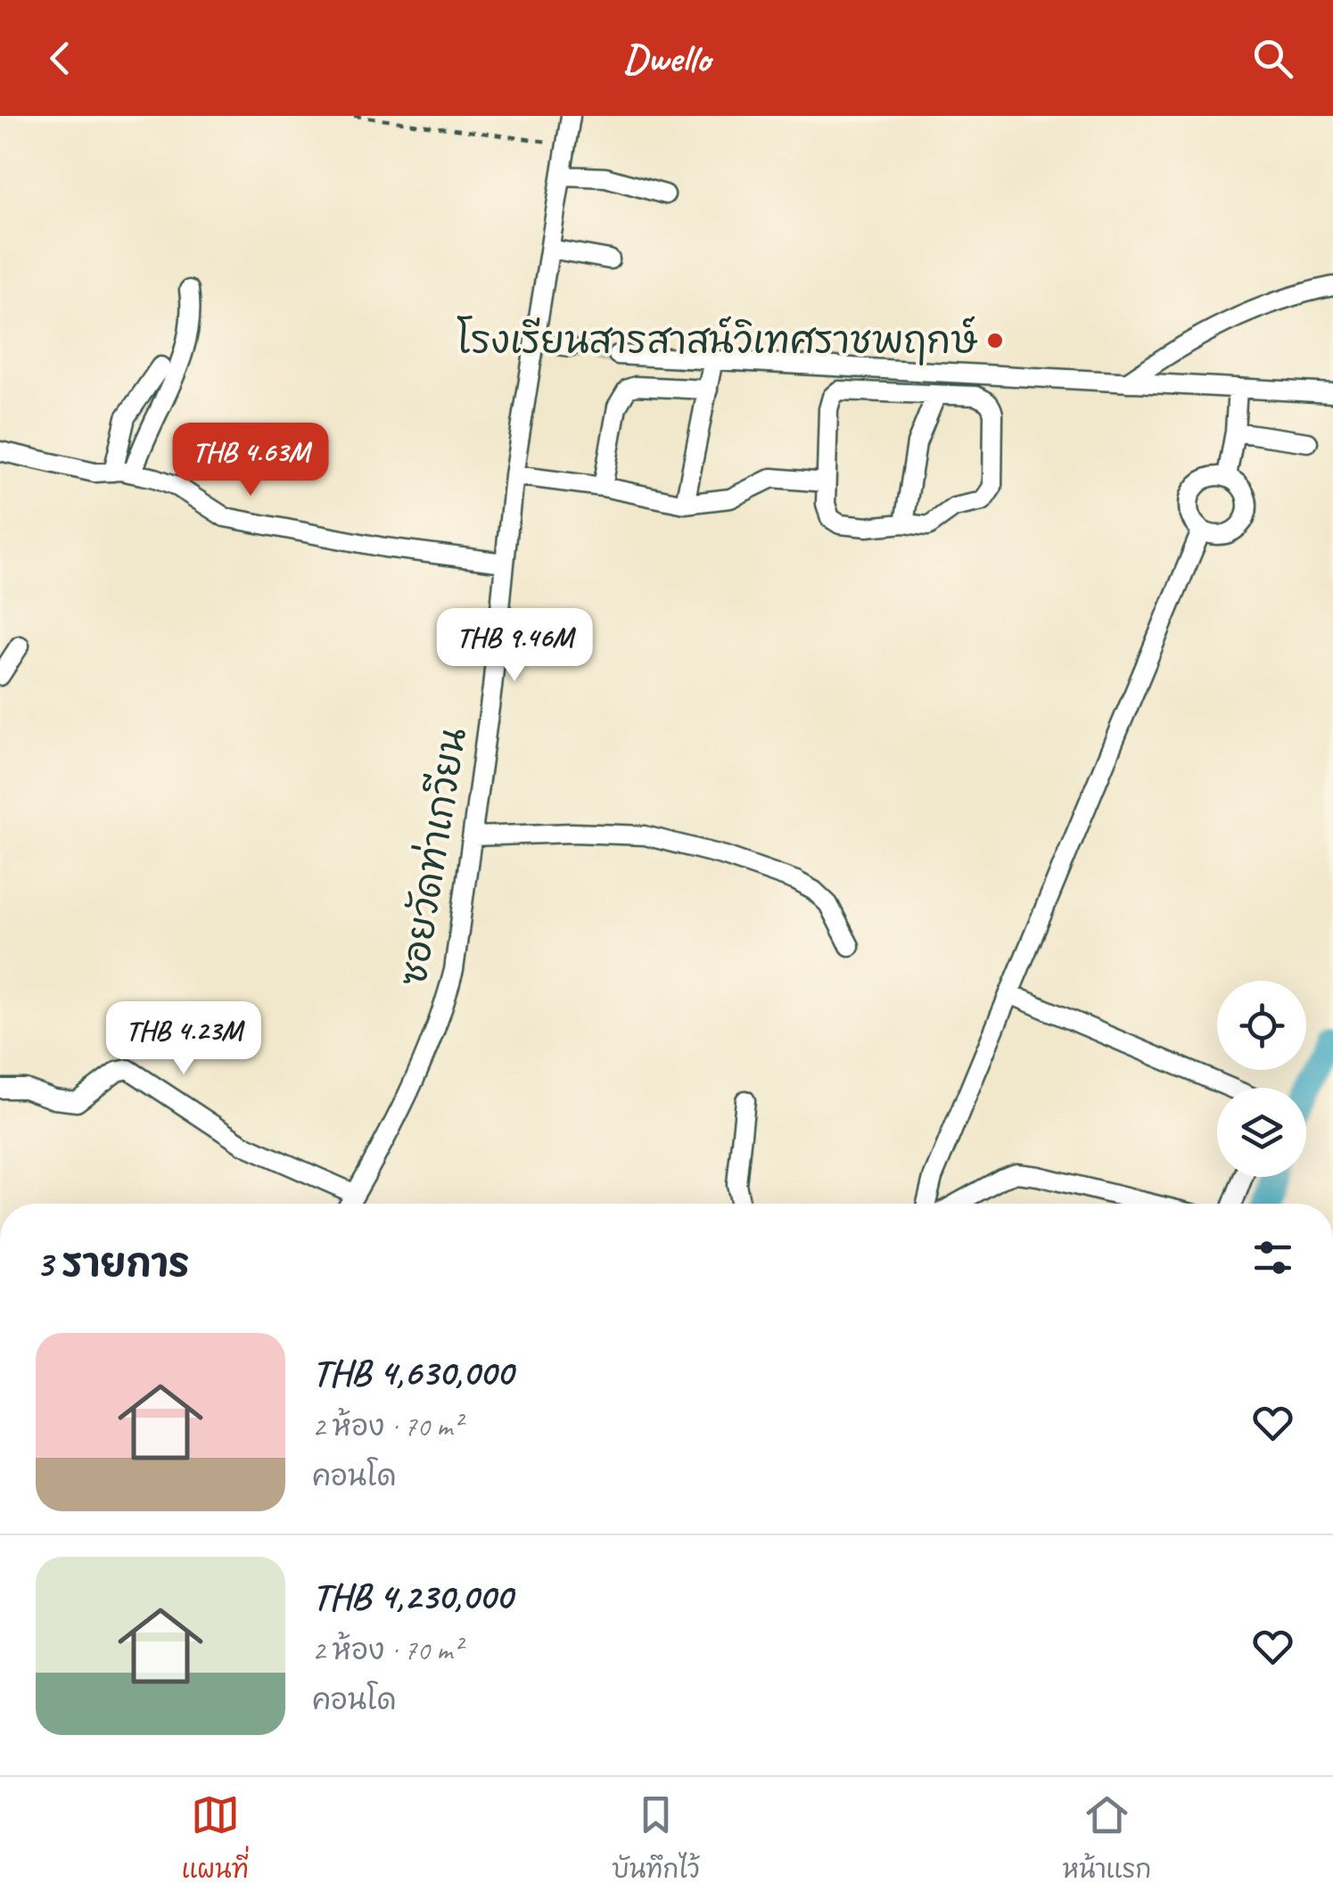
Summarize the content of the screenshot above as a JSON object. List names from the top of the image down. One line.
{"streets":{"street":["ซอยวัดท่าเกวียน"]},"places":["โรงเรียนสารสาสน์วิเทศราชพฤกษ์"],"page":{"header":"Dwello","price":["THB 4.63M","THB 9.46M","THB 4.23M"],"heading":"3 รายการ","list":[{"name":"THB 4,630,000","note":"2 ห้อง · 70 m² · คอนโด"},{"name":"THB 4,230,000","note":"2 ห้อง · 70 m² · คอนโด"}],"tabs":["แผนที่","บันทึกไว้","หน้าแรก"]}}
